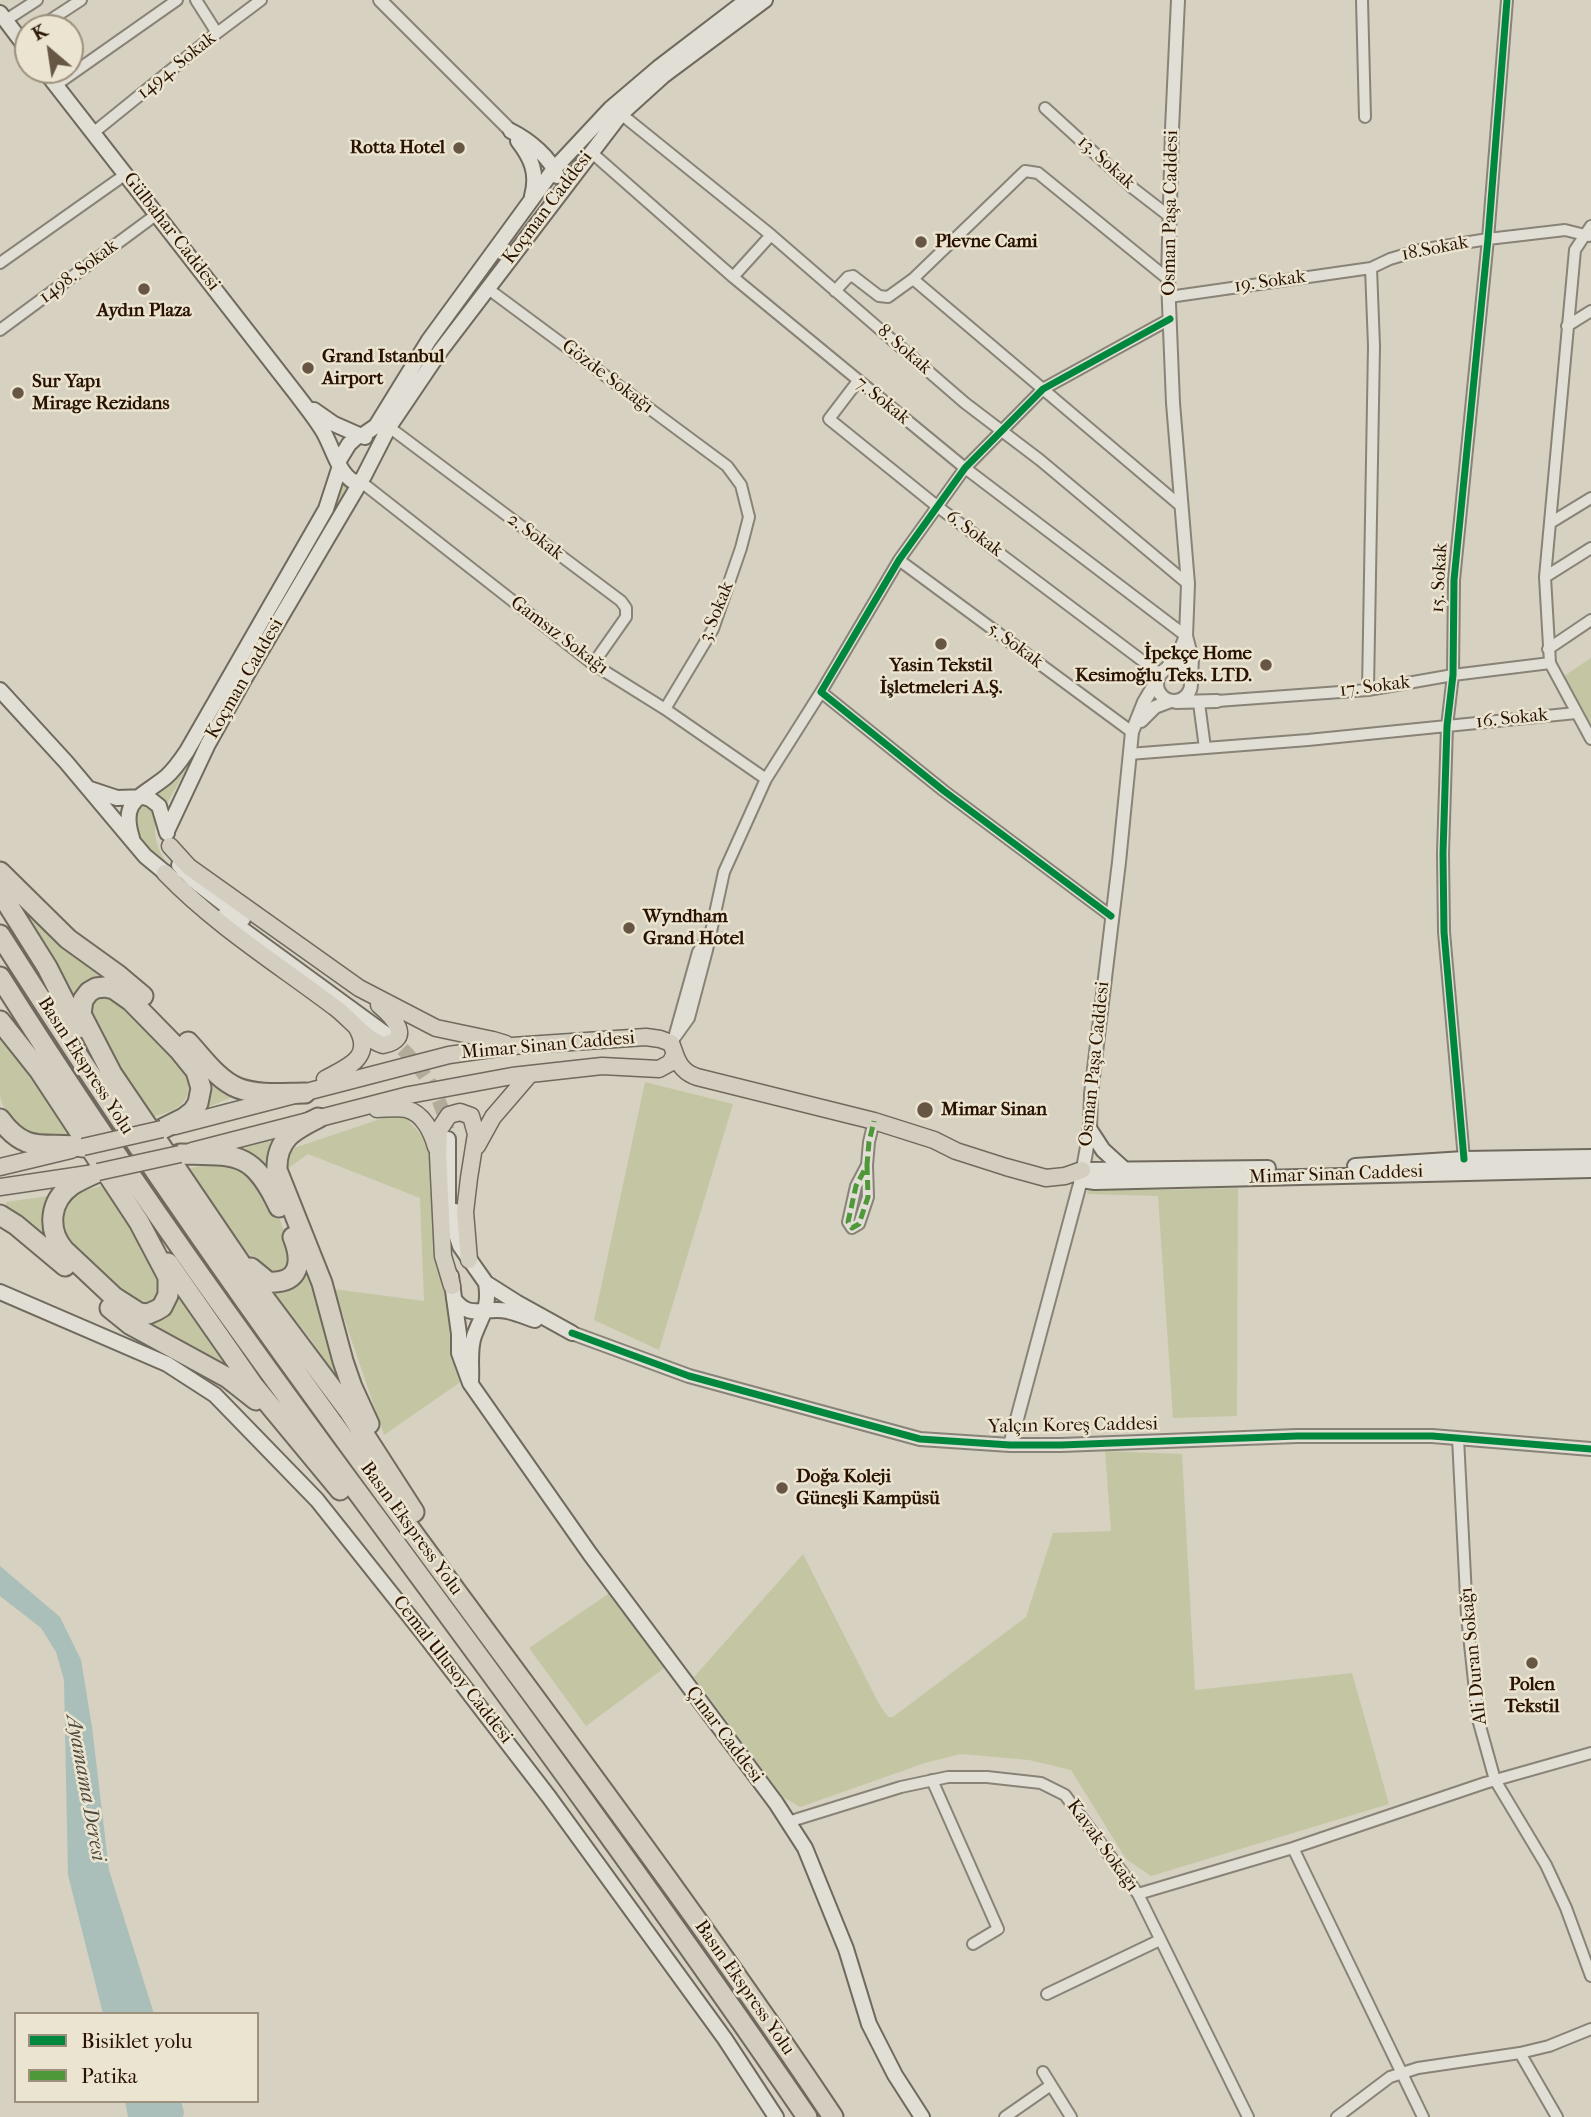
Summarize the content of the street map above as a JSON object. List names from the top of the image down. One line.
{"streets":{"highway":["Basın Ekspress Yolu"],"main road":["Koçman Caddesi","Gülbahar Caddesi","Mimar Sinan Caddesi","Yalçın Koreş Caddesi","Cemal Ulusoy Caddesi","Çınar Caddesi"],"street":["1494. Sokak","13. Sokak","Osman Paşa Caddesi","18.Sokak","1498. Sokak","19. Sokak","8. Sokak","Gözde Sokağı","7. Sokak","6. Sokak","2. Sokak","15. Sokak","3. Sokak","Gamsız Sokağı","5. Sokak","17. Sokak","16. Sokak","Ali Duran Sokağı","Kavak Sokağı"]},"crossings":[["1494. Sokak","Gülbahar Caddesi"],["13. Sokak","Osman Paşa Caddesi"],["Koçman Caddesi","Gülbahar Caddesi"],["Koçman Caddesi","8. Sokak"],["Koçman Caddesi","Gözde Sokağı"],["Koçman Caddesi","7. Sokak"],["Koçman Caddesi","2. Sokak"],["Koçman Caddesi","Gamsız Sokağı"],["Osman Paşa Caddesi","19. Sokak"],["Osman Paşa Caddesi","8. Sokak"],["Osman Paşa Caddesi","7. Sokak"],["Osman Paşa Caddesi","6. Sokak"],["Osman Paşa Caddesi","5. Sokak"],["Osman Paşa Caddesi","17. Sokak"],["Osman Paşa Caddesi","16. Sokak"],["Osman Paşa Caddesi","Mimar Sinan Caddesi"],["Osman Paşa Caddesi","Yalçın Koreş Caddesi"],["Gülbahar Caddesi","1498. Sokak"],["18.Sokak","19. Sokak"],["18.Sokak","15. Sokak"],["Gözde Sokağı","3. Sokak"],["7. Sokak","6. Sokak"],["6. Sokak","17. Sokak"],["2. Sokak","Gamsız Sokağı"],["15. Sokak","17. Sokak"],["15. Sokak","16. Sokak"],["15. Sokak","Mimar Sinan Caddesi"],["3. Sokak","Gamsız Sokağı"],["Yalçın Koreş Caddesi","Ali Duran Sokağı"],["Yalçın Koreş Caddesi","Çınar Caddesi"],["Çınar Caddesi","Kavak Sokağı"]],"water":["Ayamama Deresi"],"places":["Rotta Hotel","Plevne Cami","Aydın Plaza","Grand Istanbul Airport","Sur Yapı Mirage Rezidans","Yasin Tekstil İşletmeleri A.Ş.","İpekçe Home Kesimoğlu Teks. LTD.","Wyndham Grand Hotel","Mimar Sinan","Doğa Koleji Güneşli Kampüsü","Polen Tekstil"],"legend":["Bisiklet yolu","Patika"],"north":"top left"}
